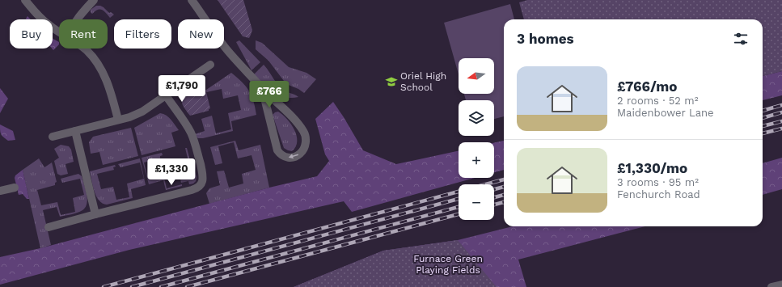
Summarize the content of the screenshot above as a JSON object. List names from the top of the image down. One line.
{"parks":["Furnace Green Playing Fields"],"places":{"school or university":["Oriel High School"]},"north":"left","page":{"chip":["Buy","Rent","Filters","New"],"heading":"3 homes","map_buttons":["+","−"],"list":[{"name":"£766/mo","note":"2 rooms · 52 m² · Maidenbower Lane"},{"name":"£1,330/mo","note":"3 rooms · 95 m² · Fenchurch Road"}],"price":["£1,790","£766","£1,330"]}}
